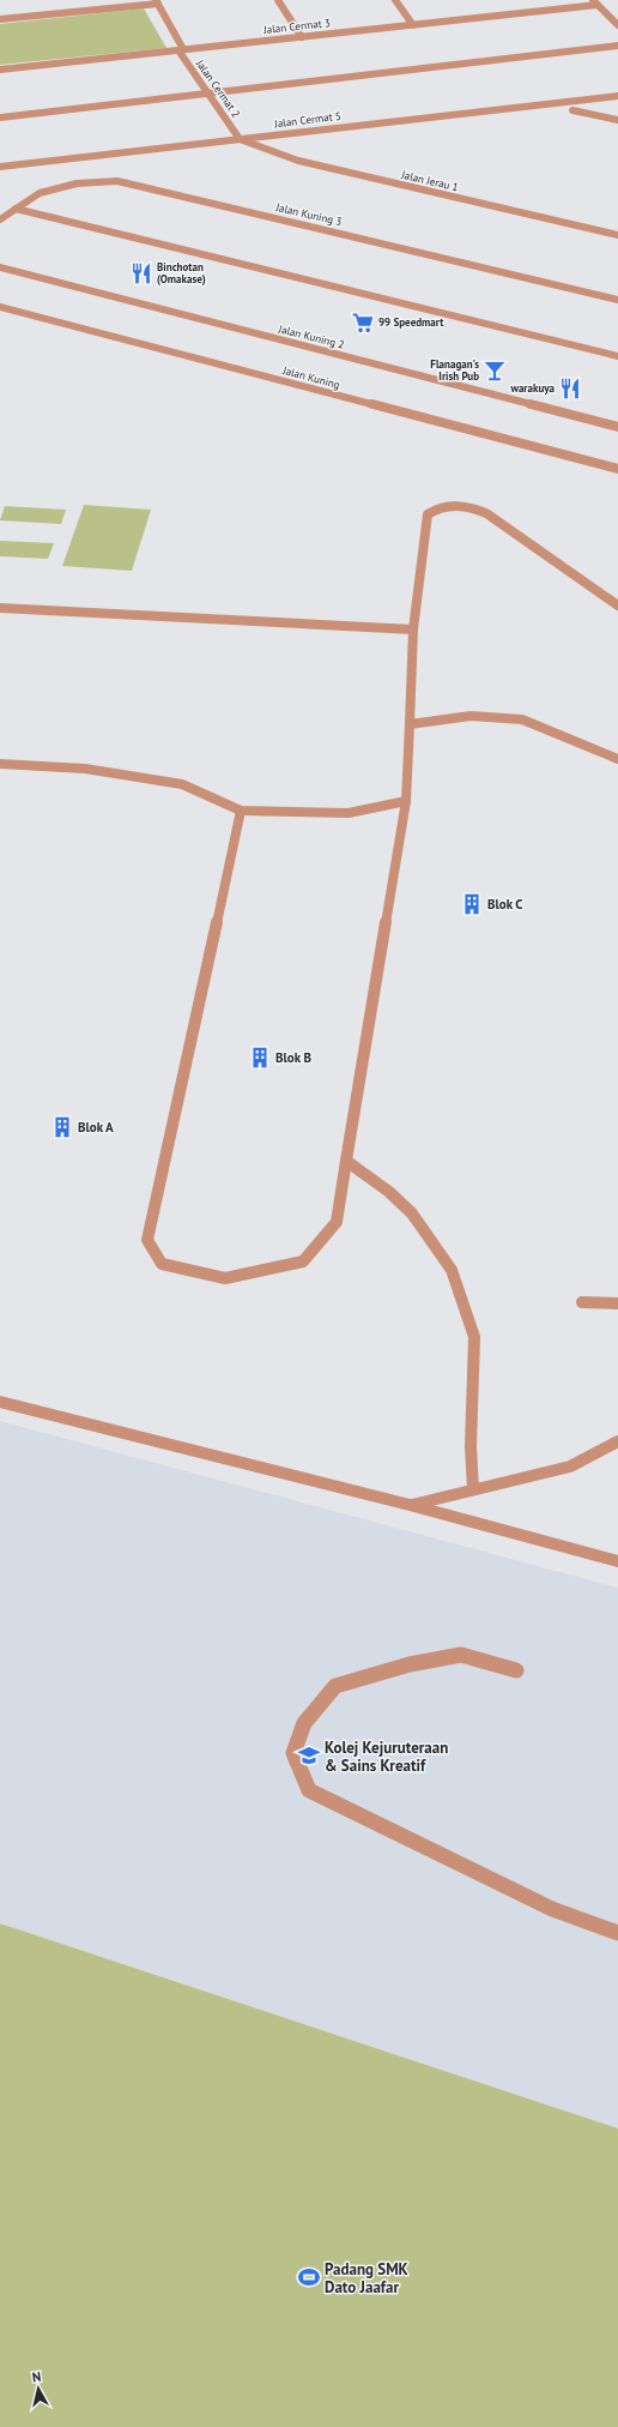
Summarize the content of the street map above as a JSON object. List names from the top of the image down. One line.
{"streets":{"street":["Jalan Cermat 3","Jalan Cermat 2","Jalan Cermat 5","Jalan Jerau 1","Jalan Kuning 3","Jalan Kuning 2","Jalan Kuning"]},"crossings":[["Jalan Cermat 3","Jalan Cermat 2"],["Jalan Cermat 2","Jalan Cermat 5"],["Jalan Cermat 2","Jalan Jerau 1"],["Jalan Cermat 5","Jalan Jerau 1"]],"places":{"restaurant":["Binchotan (Omakase)","warakuya"],"supermarket":["99 Speedmart"],"bar":["Flanagan's Irish Pub"],"building":["Blok C","Blok B","Blok A"],"school or university":["Kolej Kejuruteraan & Sains Kreatif"],"sports":["Padang SMK Dato Jaafar"]},"north":"top"}
